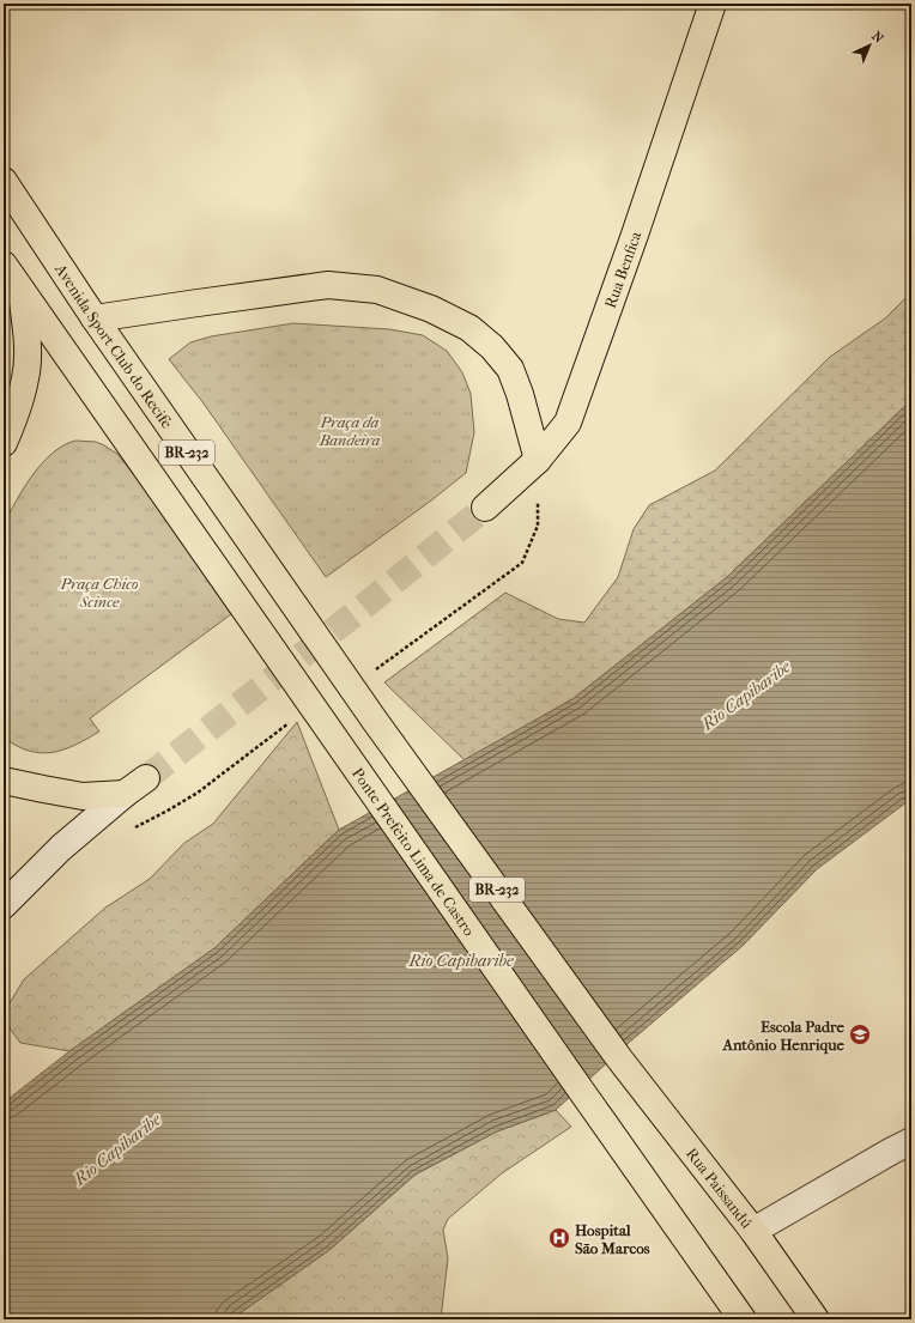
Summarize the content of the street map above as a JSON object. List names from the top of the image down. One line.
{"streets":{"main road":["Rua Benfica","Avenida Sport Club do Recife","BR-232","Ponte Prefeito Lima de Castro","Rua Paissandú"]},"crossings":[["Avenida Sport Club do Recife","Rua Paissandú"],["BR-232","Ponte Prefeito Lima de Castro"]],"water":["Rio Capibaribe"],"parks":["Praça da Bandeira","Praça Chico Scince"],"places":{"school or university":["Escola Padre Antônio Henrique"],"hospital":["Hospital São Marcos"]},"north":"top right"}
